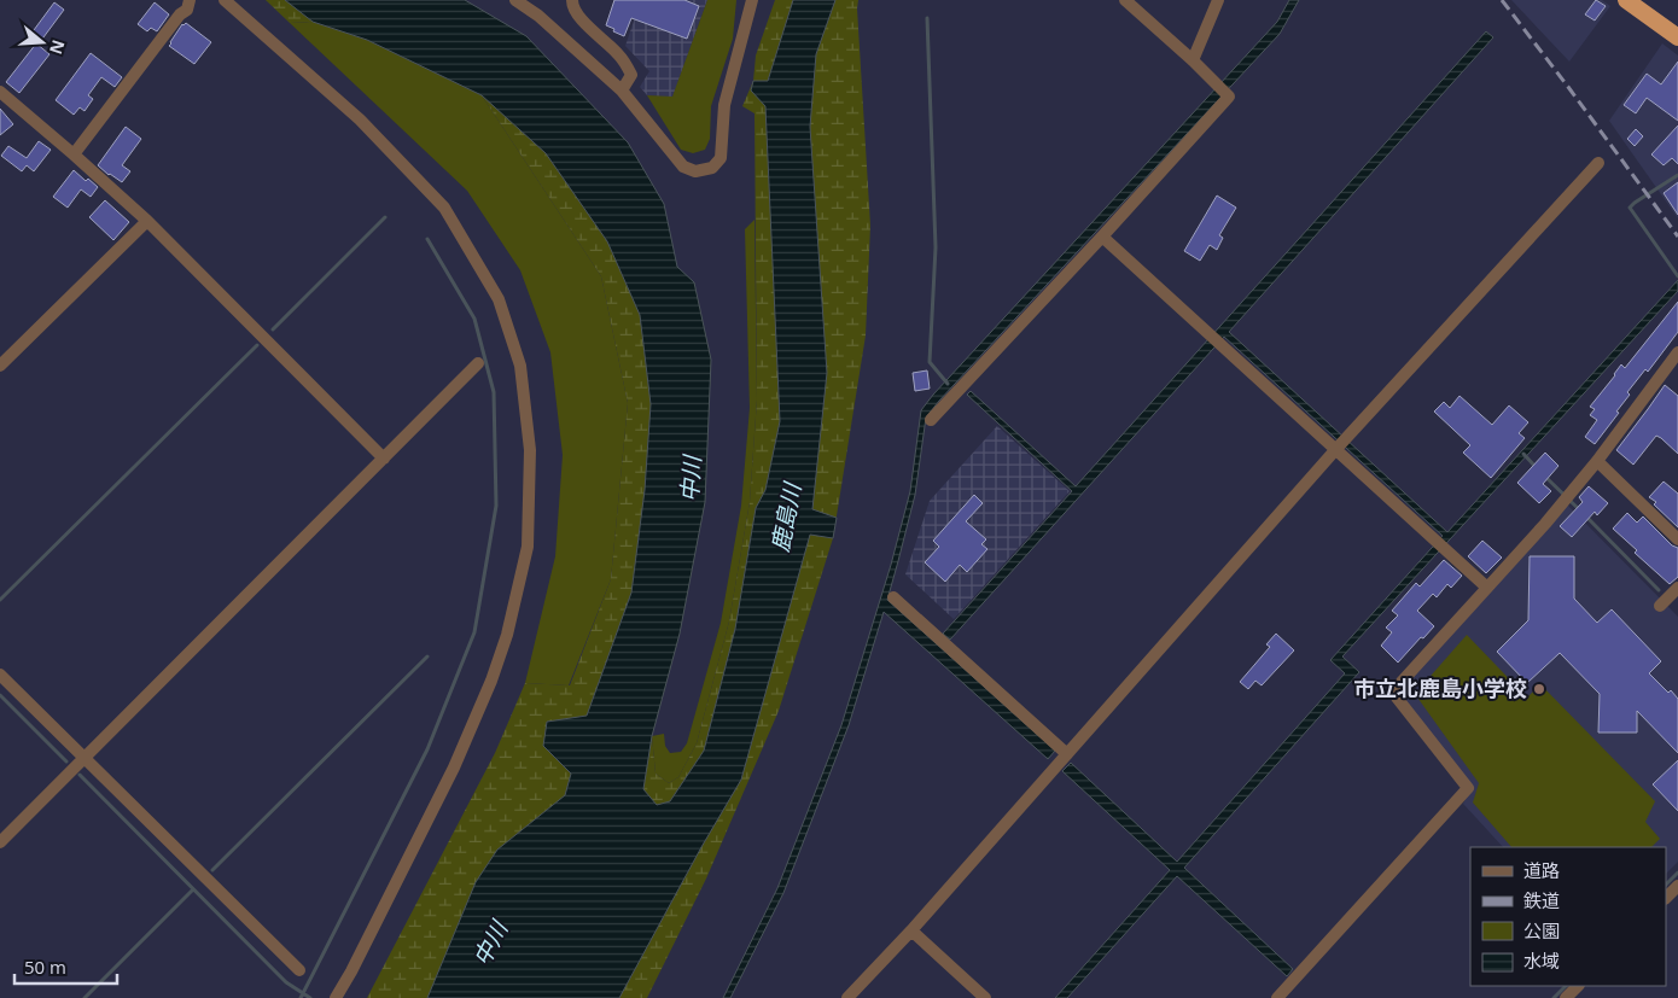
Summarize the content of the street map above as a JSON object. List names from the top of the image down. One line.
{"water":["中川","鹿島川"],"places":["市立北鹿島小学校"],"legend":["道路","鉄道","公園","水域"],"scale_bar":"50 m","north":"right"}
